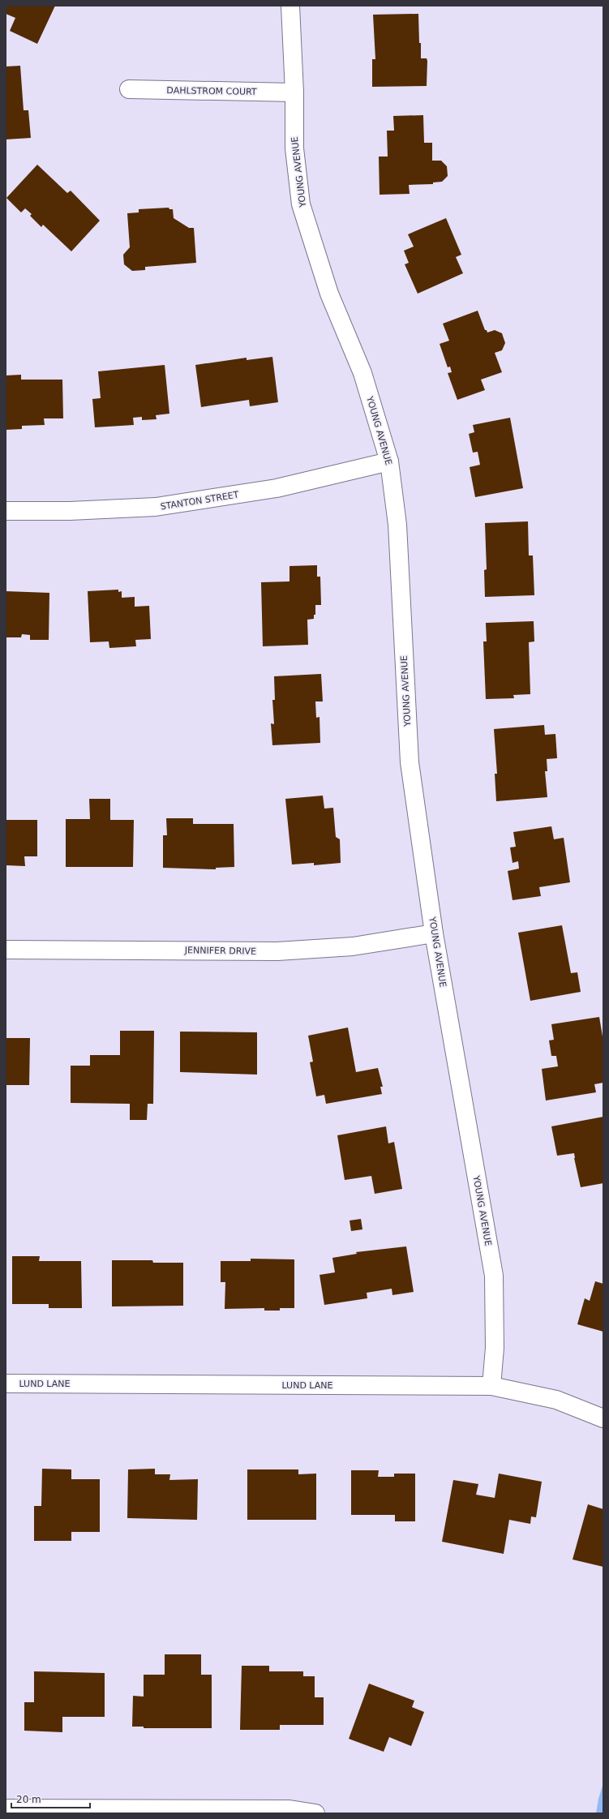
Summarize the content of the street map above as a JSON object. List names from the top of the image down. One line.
{"streets":{"street":["DAHLSTROM COURT","YOUNG AVENUE","STANTON STREET","JENNIFER DRIVE","LUND LANE"]},"crossings":[["DAHLSTROM COURT","YOUNG AVENUE"],["YOUNG AVENUE","STANTON STREET"],["YOUNG AVENUE","JENNIFER DRIVE"],["YOUNG AVENUE","LUND LANE"]],"scale_bar":"20 m"}
